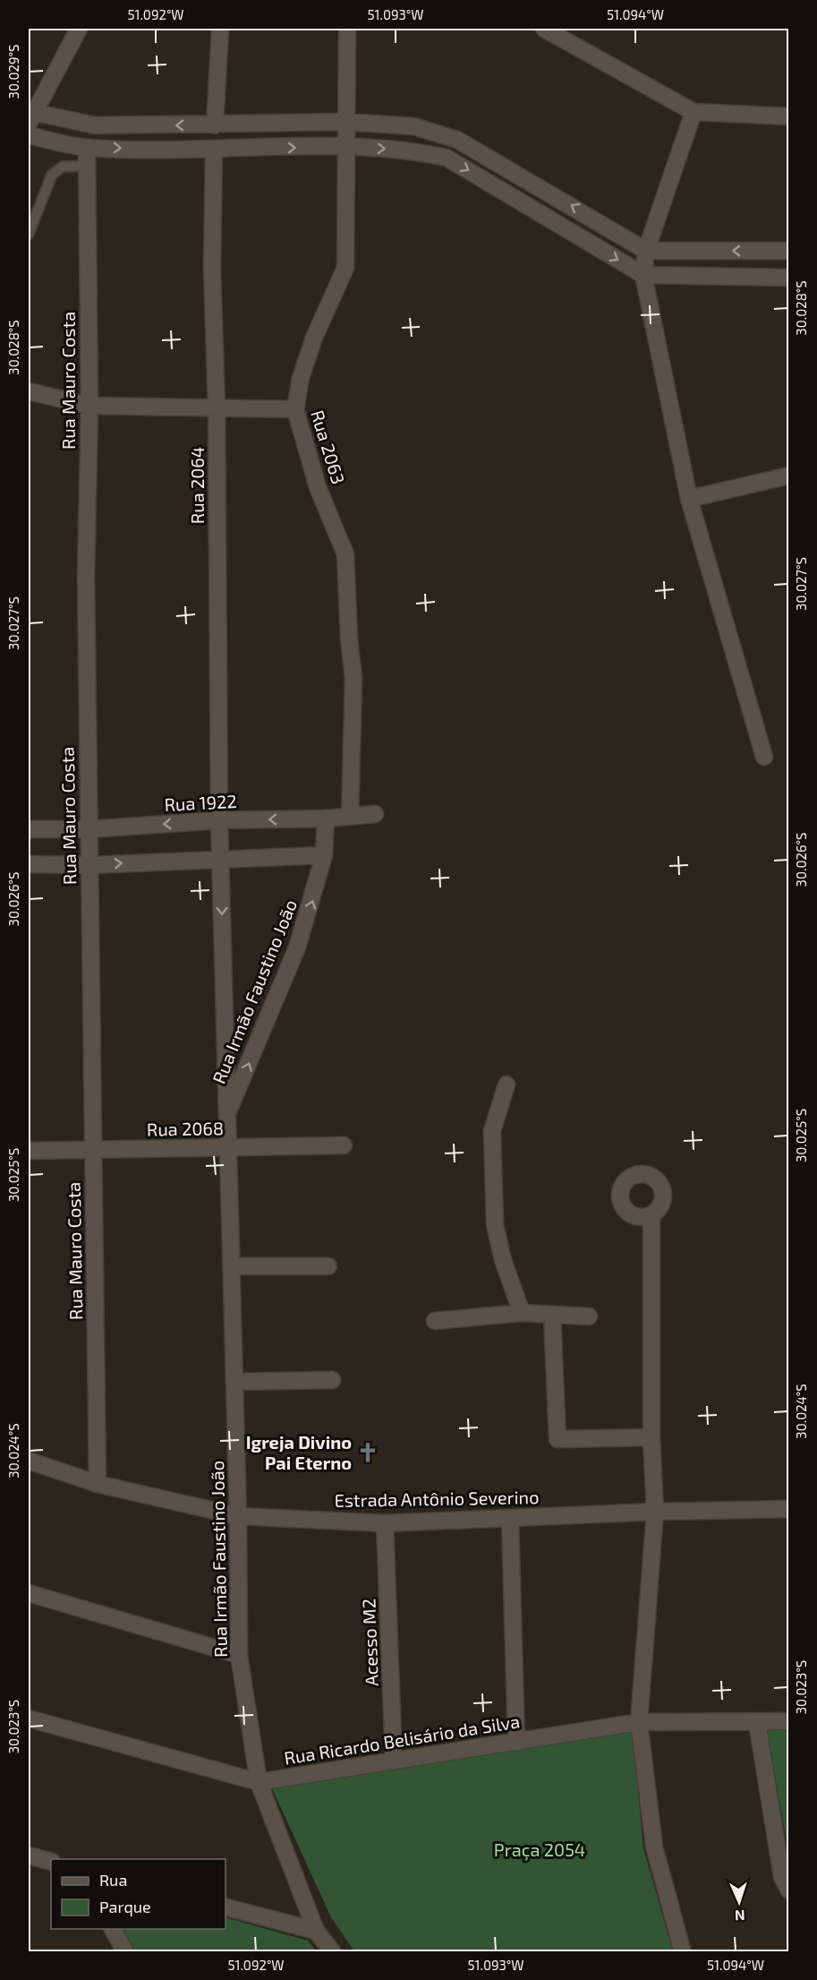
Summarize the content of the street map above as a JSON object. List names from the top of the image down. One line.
{"streets":{"street":["Rua Mauro Costa","Rua 2063","Rua 2064","Rua 1922","Rua Irmão Faustino João","Rua 2068","Estrada Antônio Severino","Acesso M2","Rua Ricardo Belisário da Silva"]},"crossings":[["Rua Mauro Costa","Rua 1922"],["Rua Mauro Costa","Rua 2068"],["Rua Mauro Costa","Estrada Antônio Severino"],["Rua 2063","Rua 1922"],["Rua 2064","Rua 1922"],["Rua 2064","Rua Irmão Faustino João"],["Rua 1922","Rua Irmão Faustino João"],["Rua Irmão Faustino João","Rua 2068"],["Rua Irmão Faustino João","Estrada Antônio Severino"],["Rua Irmão Faustino João","Rua Ricardo Belisário da Silva"],["Estrada Antônio Severino","Acesso M2"],["Acesso M2","Rua Ricardo Belisário da Silva"]],"parks":["Praça 2054"],"places":{"church":["Igreja Divino Pai Eterno"]},"legend":["Rua","Parque"],"north":"bottom","coordinates":["51.092°W","51.093°W","51.094°W","30.029°S","30.028°S","30.027°S","30.026°S","30.025°S","30.024°S","30.023°S"]}
